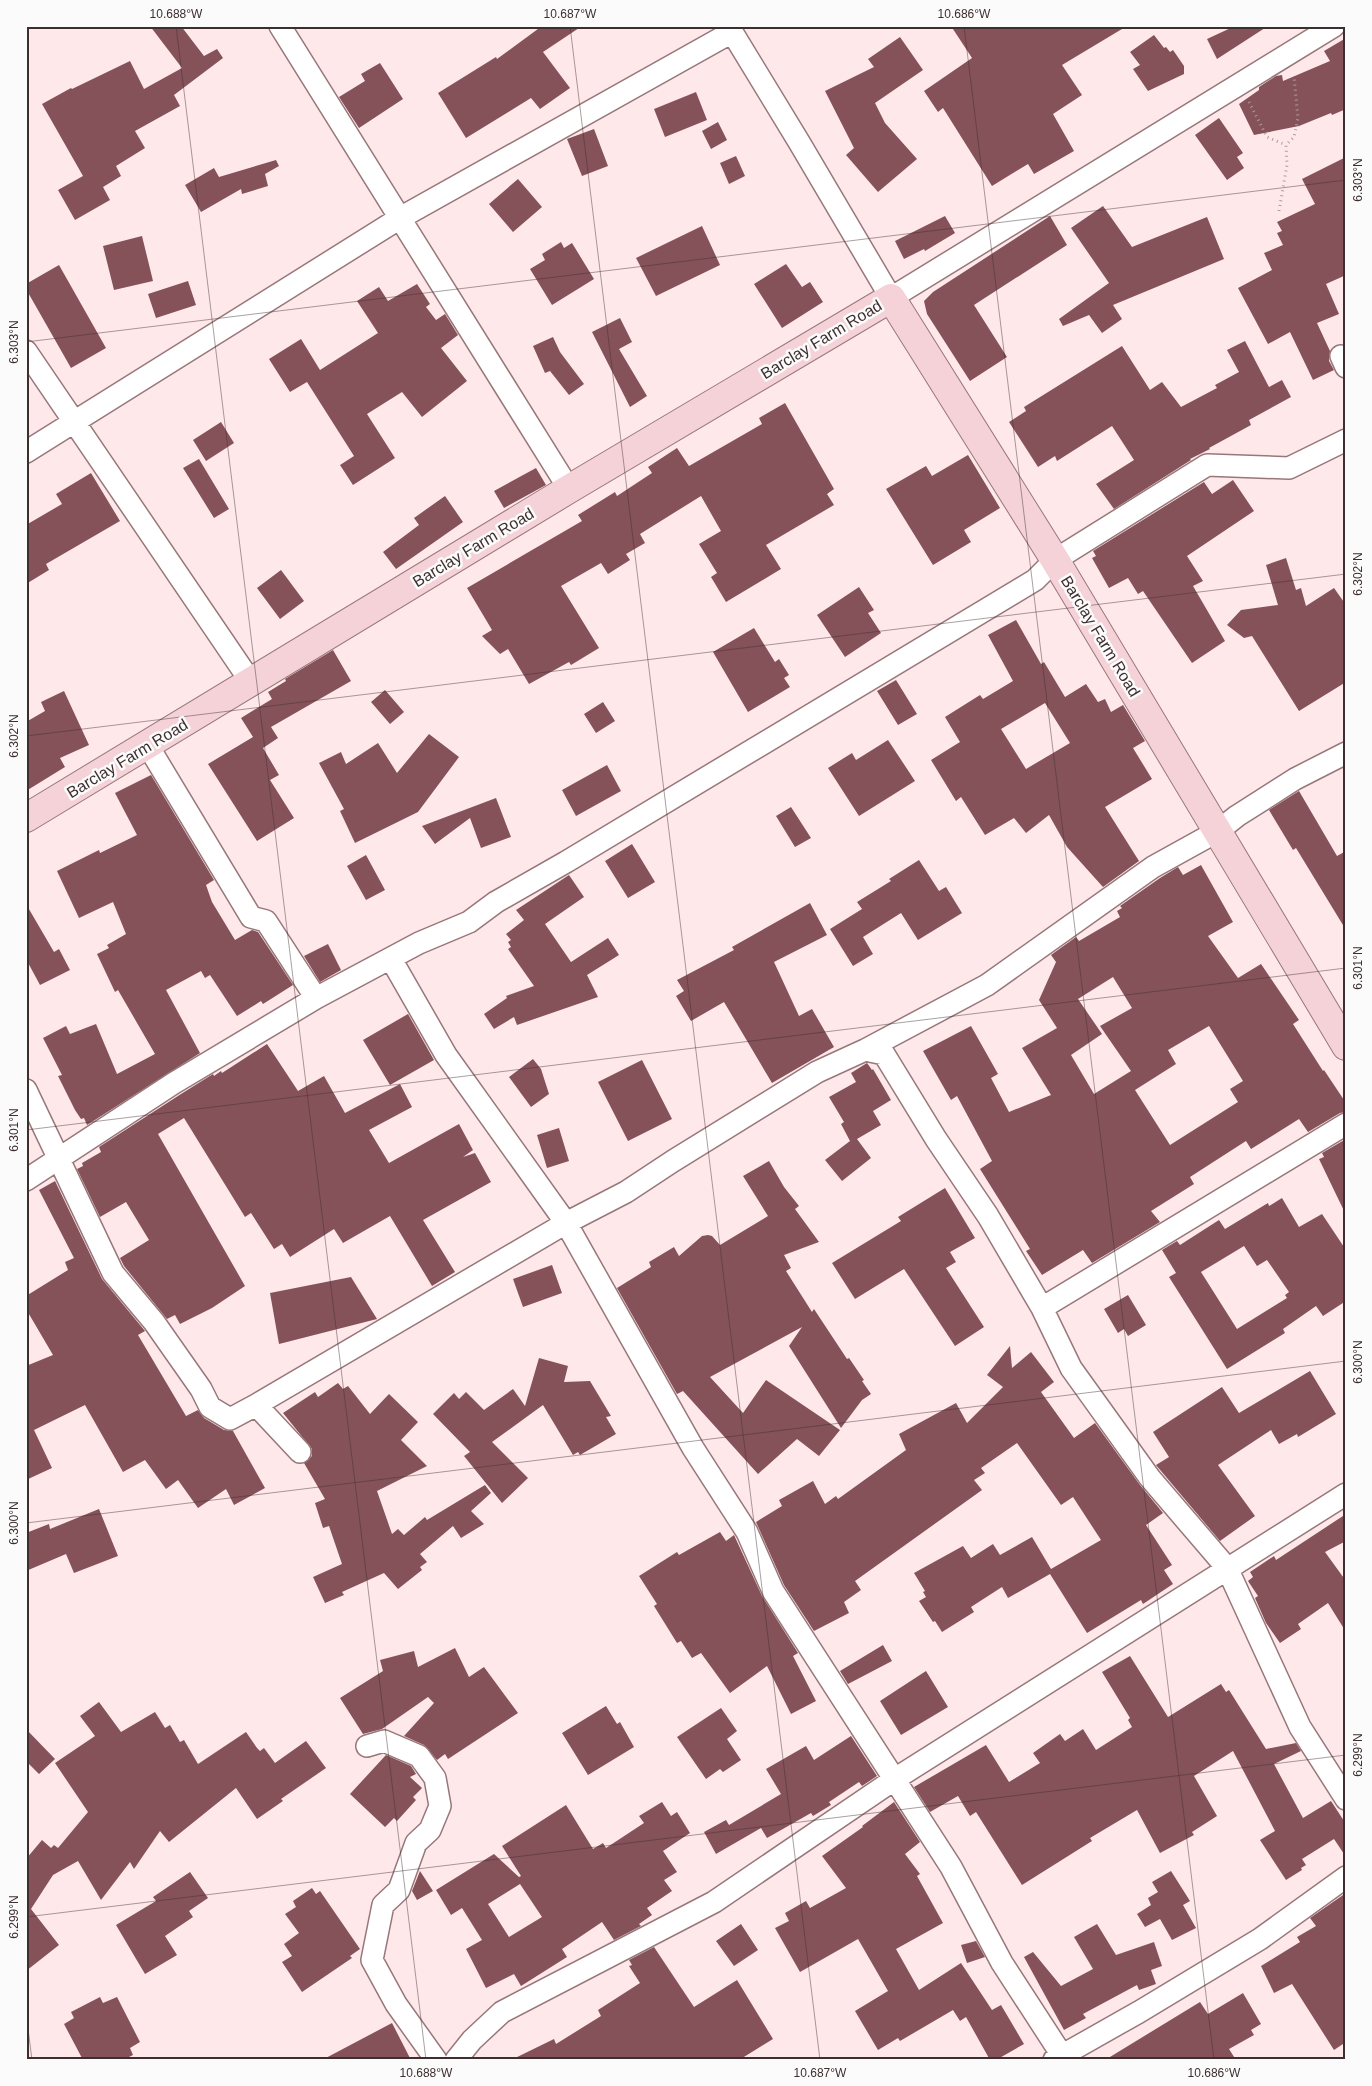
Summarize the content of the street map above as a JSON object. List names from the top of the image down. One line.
{"streets":{"street":["Barclay Farm Road"]},"coordinates":["10.688°W","10.687°W","10.686°W","6.303°N","6.302°N","6.301°N","6.300°N","6.299°N"]}
